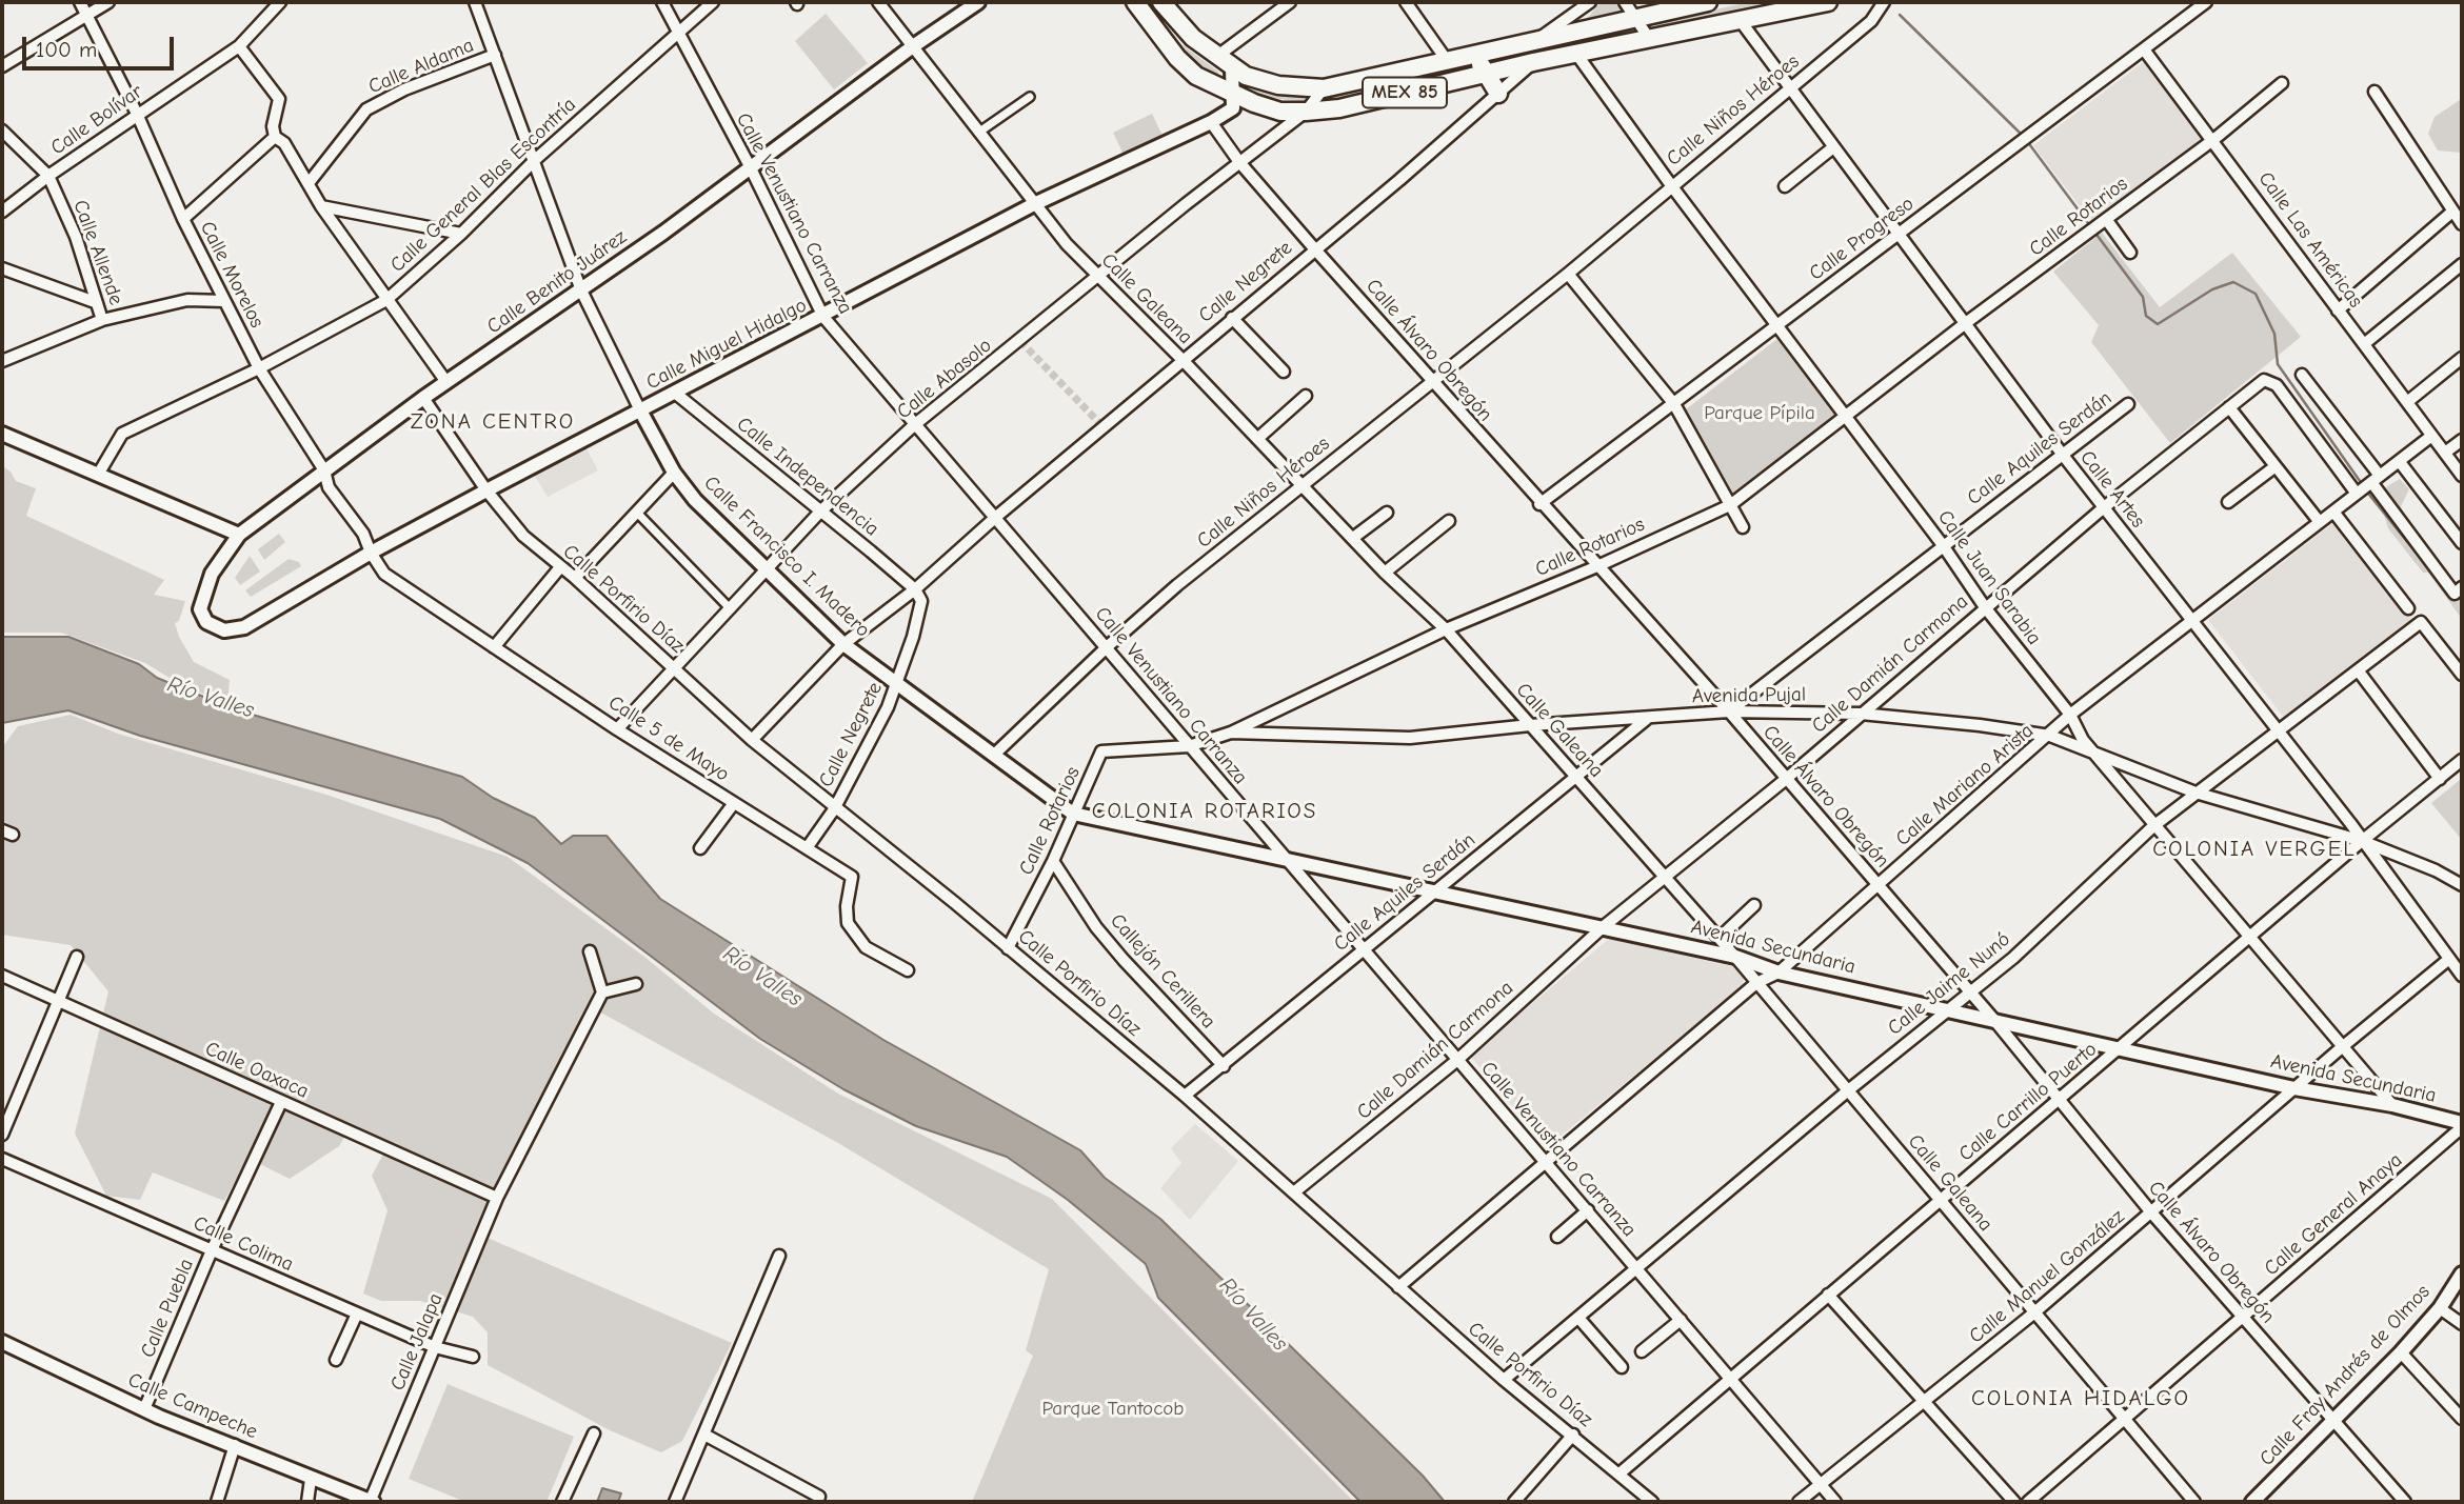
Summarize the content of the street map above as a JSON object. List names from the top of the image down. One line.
{"streets":{"main road":["MEX 85"],"street":["Calle Aldama","Calle Niños Héroes","Calle Bolívar","Calle General Blas Escontría","Calle Venustiano Carranza","Calle Rotarios","Calle Progreso","Calle Las Américas","Calle Allende","Calle Morelos","Calle Benito Juárez","Calle Negrete","Calle Galeana","Calle Miguel Hidalgo","Calle Álvaro Obregón","Calle Abasolo","Calle Aquiles Serdán","Calle Independencia","Calle Artes","Calle Francisco I. Madero","Calle Juan Sarabia","Calle Porfirio Díaz","Calle Damián Carmona","Avenida Pujal","Calle 5 de Mayo","Calle Mariano Arista","Avenida Secundaria","Callejón Cerillera","Calle Jaime Nunó","Calle Oaxaca","Calle Carrillo Puerto","Calle General Anaya","Calle Colima","Calle Manuel González","Calle Puebla","Calle Jalapa","Calle Fray Andrés de Olmos","Calle Campeche"]},"crossings":[["Calle Aldama","Calle Francisco I. Madero"],["MEX 85","Calle Negrete"],["MEX 85","Calle Miguel Hidalgo"],["MEX 85","Calle Abasolo"],["MEX 85","Calle Artes"],["MEX 85","Calle Juan Sarabia"],["Calle Niños Héroes","Calle Venustiano Carranza"],["Calle Niños Héroes","Calle Galeana"],["Calle Niños Héroes","Calle Álvaro Obregón"],["Calle Niños Héroes","Calle Artes"],["Calle Niños Héroes","Calle Francisco I. Madero"],["Calle Niños Héroes","Calle Juan Sarabia"],["Calle Bolívar","Calle Allende"],["Calle Bolívar","Calle Morelos"],["Calle General Blas Escontría","Calle Venustiano Carranza"],["Calle General Blas Escontría","Calle Morelos"],["Calle General Blas Escontría","Calle Francisco I. Madero"],["Calle Venustiano Carranza","Calle Rotarios"],["Calle Venustiano Carranza","Calle Benito Juárez"],["Calle Venustiano Carranza","Calle Negrete"],["Calle Venustiano Carranza","Calle Miguel Hidalgo"],["Calle Venustiano Carranza","Calle Abasolo"],["Calle Venustiano Carranza","Calle Aquiles Serdán"],["Calle Venustiano Carranza","Calle Damián Carmona"],["Calle Venustiano Carranza","Calle Mariano Arista"],["Calle Venustiano Carranza","Avenida Secundaria"],["Calle Venustiano Carranza","Calle Jaime Nunó"],["Calle Venustiano Carranza","Calle Carrillo Puerto"],["Calle Venustiano Carranza","Calle Manuel González"],["Calle Rotarios","Calle Las Américas"],["Calle Rotarios","Calle Galeana"],["Calle Rotarios","Calle Álvaro Obregón"],["Calle Rotarios","Calle Artes"],["Calle Rotarios","Calle Francisco I. Madero"],["Calle Rotarios","Calle Juan Sarabia"],["Calle Rotarios","Calle Porfirio Díaz"],["Calle Rotarios","Avenida Pujal"],["Calle Rotarios","Avenida Secundaria"],["Calle Rotarios","Callejón Cerillera"],["Calle Progreso","Calle Las Américas"],["Calle Progreso","Calle Álvaro Obregón"],["Calle Progreso","Calle Artes"],["Calle Progreso","Calle Juan Sarabia"],["Calle Las Américas","Calle Mariano Arista"],["Calle Morelos","Calle Benito Juárez"],["Calle Morelos","Calle Miguel Hidalgo"],["Calle Morelos","Calle 5 de Mayo"],["Calle Benito Juárez","Calle Galeana"],["Calle Benito Juárez","Calle Miguel Hidalgo"],["Calle Benito Juárez","Calle Francisco I. Madero"],["Calle Benito Juárez","Calle Porfirio Díaz"],["Calle Negrete","Calle Galeana"],["Calle Negrete","Calle Álvaro Obregón"],["Calle Negrete","Calle Independencia"],["Calle Negrete","Calle Francisco I. Madero"],["Calle Negrete","Calle Porfirio Díaz"],["Calle Negrete","Calle 5 de Mayo"],["Calle Galeana","Calle Miguel Hidalgo"],["Calle Galeana","Calle Abasolo"],["Calle Galeana","Calle Aquiles Serdán"],["Calle Galeana","Calle Damián Carmona"],["Calle Galeana","Avenida Pujal"],["Calle Galeana","Calle Mariano Arista"],["Calle Galeana","Avenida Secundaria"],["Calle Galeana","Calle Jaime Nunó"],["Calle Galeana","Calle Carrillo Puerto"],["Calle Galeana","Calle General Anaya"],["Calle Galeana","Calle Manuel González"],["Calle Miguel Hidalgo","Calle Álvaro Obregón"],["Calle Miguel Hidalgo","Calle Independencia"],["Calle Miguel Hidalgo","Calle Francisco I. Madero"],["Calle Miguel Hidalgo","Calle Porfirio Díaz"],["Calle Miguel Hidalgo","Calle 5 de Mayo"],["Calle Álvaro Obregón","Calle Abasolo"],["Calle Álvaro Obregón","Calle Aquiles Serdán"],["Calle Álvaro Obregón","Calle Damián Carmona"],["Calle Álvaro Obregón","Avenida Pujal"],["Calle Álvaro Obregón","Calle Mariano Arista"],["Calle Álvaro Obregón","Avenida Secundaria"],["Calle Álvaro Obregón","Calle Jaime Nunó"],["Calle Álvaro Obregón","Calle Carrillo Puerto"],["Calle Álvaro Obregón","Calle General Anaya"],["Calle Álvaro Obregón","Calle Manuel González"],["Calle Álvaro Obregón","Calle Fray Andrés de Olmos"],["Calle Abasolo","Calle Independencia"],["Calle Abasolo","Calle Francisco I. Madero"],["Calle Abasolo","Calle Porfirio Díaz"],["Calle Abasolo","Calle 5 de Mayo"],["Calle Aquiles Serdán","Calle Artes"],["Calle Aquiles Serdán","Calle Juan Sarabia"],["Calle Aquiles Serdán","Calle Porfirio Díaz"],["Calle Aquiles Serdán","Avenida Pujal"],["Calle Aquiles Serdán","Avenida Secundaria"],["Calle Aquiles Serdán","Callejón Cerillera"],["Calle Artes","Calle Damián Carmona"],["Calle Artes","Avenida Pujal"],["Calle Artes","Calle Mariano Arista"],["Calle Artes","Calle Jaime Nunó"],["Calle Artes","Calle Carrillo Puerto"],["Calle Artes","Calle Manuel González"],["Calle Francisco I. Madero","Avenida Secundaria"],["Calle Juan Sarabia","Calle Damián Carmona"],["Calle Juan Sarabia","Avenida Pujal"],["Calle Juan Sarabia","Calle Mariano Arista"],["Calle Juan Sarabia","Avenida Secundaria"],["Calle Juan Sarabia","Calle Jaime Nunó"],["Calle Juan Sarabia","Calle Carrillo Puerto"],["Calle Juan Sarabia","Calle Manuel González"],["Calle Porfirio Díaz","Calle Damián Carmona"],["Calle Porfirio Díaz","Calle Mariano Arista"],["Calle Porfirio Díaz","Calle Jaime Nunó"],["Calle Porfirio Díaz","Calle Carrillo Puerto"],["Calle Damián Carmona","Avenida Pujal"],["Calle Damián Carmona","Calle Mariano Arista"],["Calle Damián Carmona","Avenida Secundaria"],["Avenida Pujal","Calle Mariano Arista"],["Avenida Pujal","Calle Jaime Nunó"],["Avenida Pujal","Calle Carrillo Puerto"],["Calle Mariano Arista","Avenida Secundaria"],["Avenida Secundaria","Calle Jaime Nunó"],["Avenida Secundaria","Calle Carrillo Puerto"],["Avenida Secundaria","Calle General Anaya"],["Avenida Secundaria","Calle Manuel González"],["Calle Oaxaca","Calle Puebla"],["Calle Oaxaca","Calle Jalapa"],["Calle Colima","Calle Puebla"],["Calle Colima","Calle Jalapa"],["Calle Puebla","Calle Campeche"],["Calle Jalapa","Calle Campeche"]],"districts":["ZONA CENTRO","COLONIA ROTARIOS","COLONIA VERGEL","COLONIA HIDALGO"],"water":["Río Valles"],"parks":["Parque Pípila","Parque Tantocob"],"scale_bar":"100 m"}
